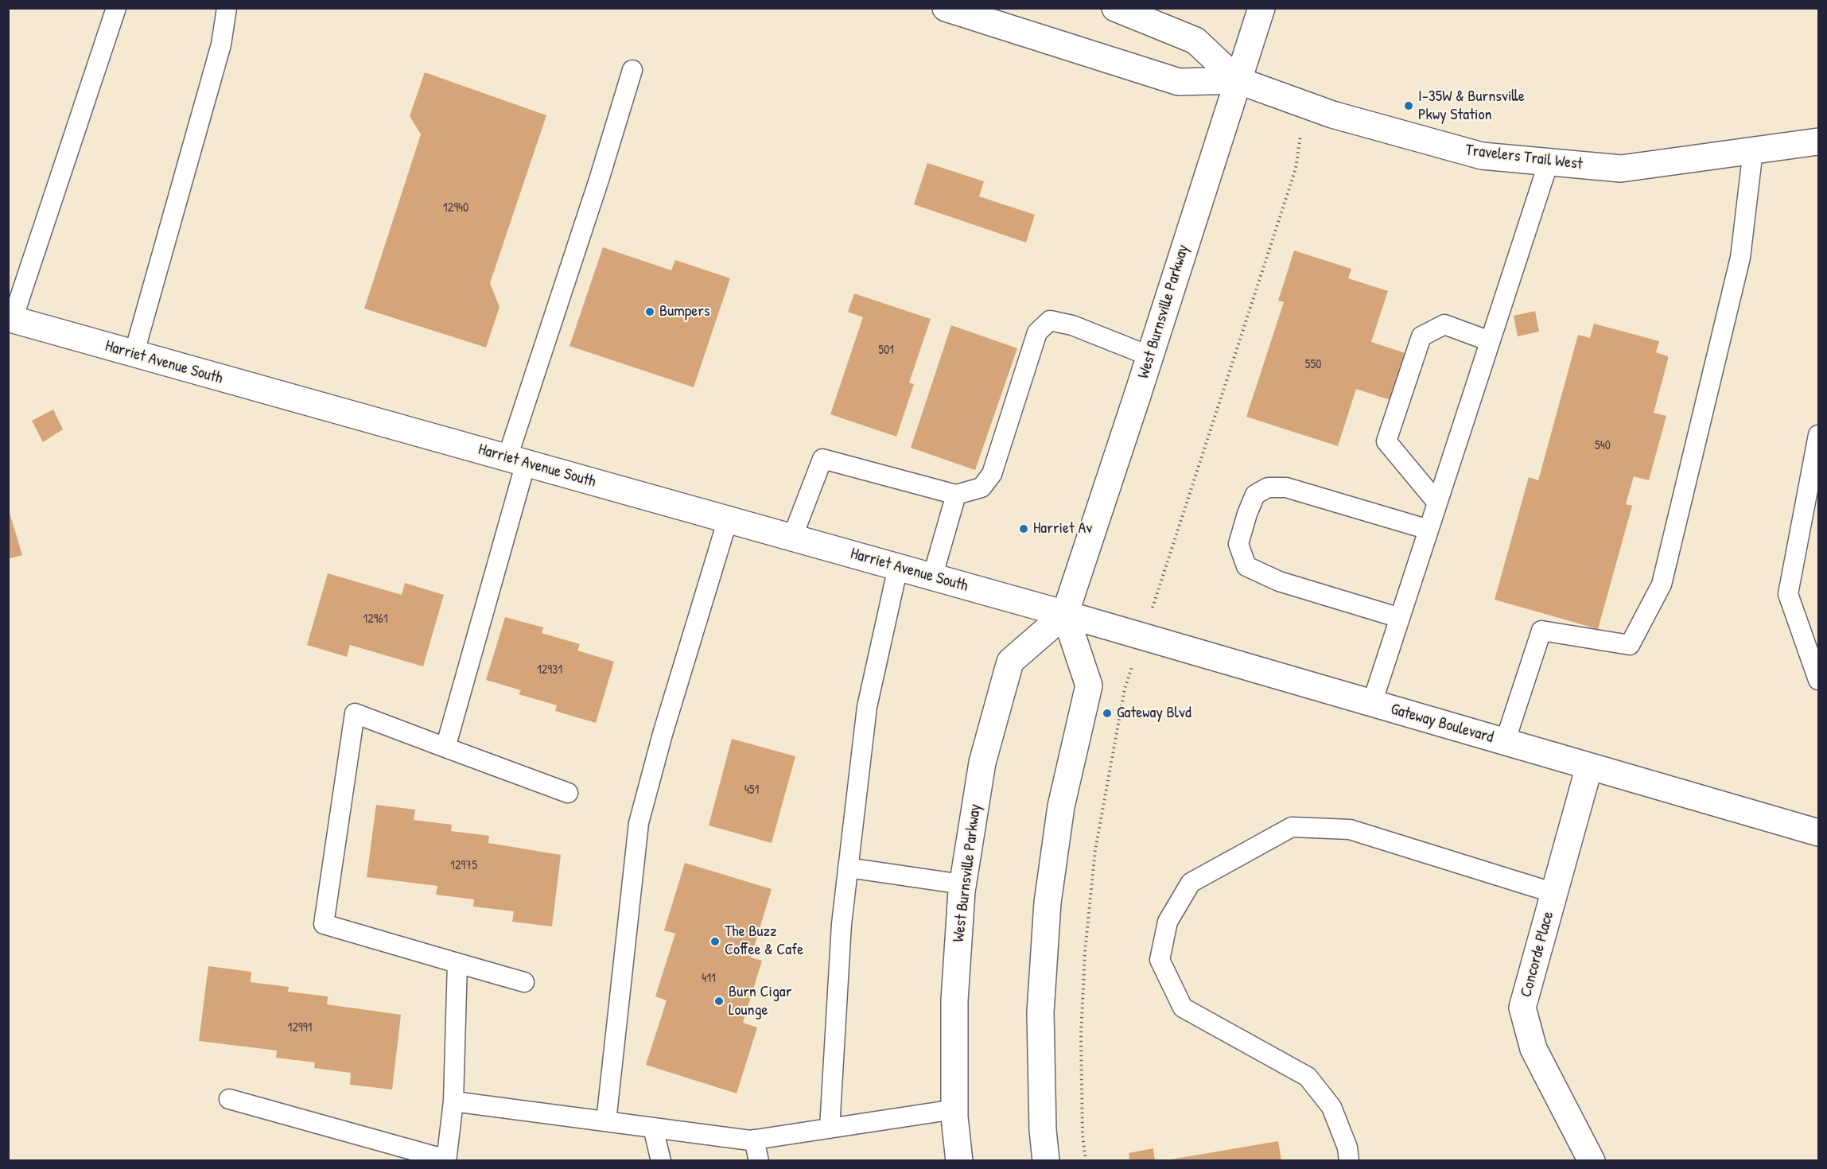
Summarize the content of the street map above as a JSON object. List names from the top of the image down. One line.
{"streets":{"main road":["Travelers Trail West","West Burnsville Parkway","Harriet Avenue South","Gateway Boulevard","Concorde Place"]},"crossings":[["Travelers Trail West","West Burnsville Parkway"],["West Burnsville Parkway","Harriet Avenue South"],["West Burnsville Parkway","Gateway Boulevard"],["Harriet Avenue South","Gateway Boulevard"],["Gateway Boulevard","Concorde Place"]],"places":["I-35W & Burnsville Pkwy Station","Bumpers","Harriet Av","Gateway Blvd","The Buzz Coffee & Cafe","Burn Cigar Lounge"],"house_numbers":["12940","501","550","540","12961","12931","451","12975","411","12991"]}
